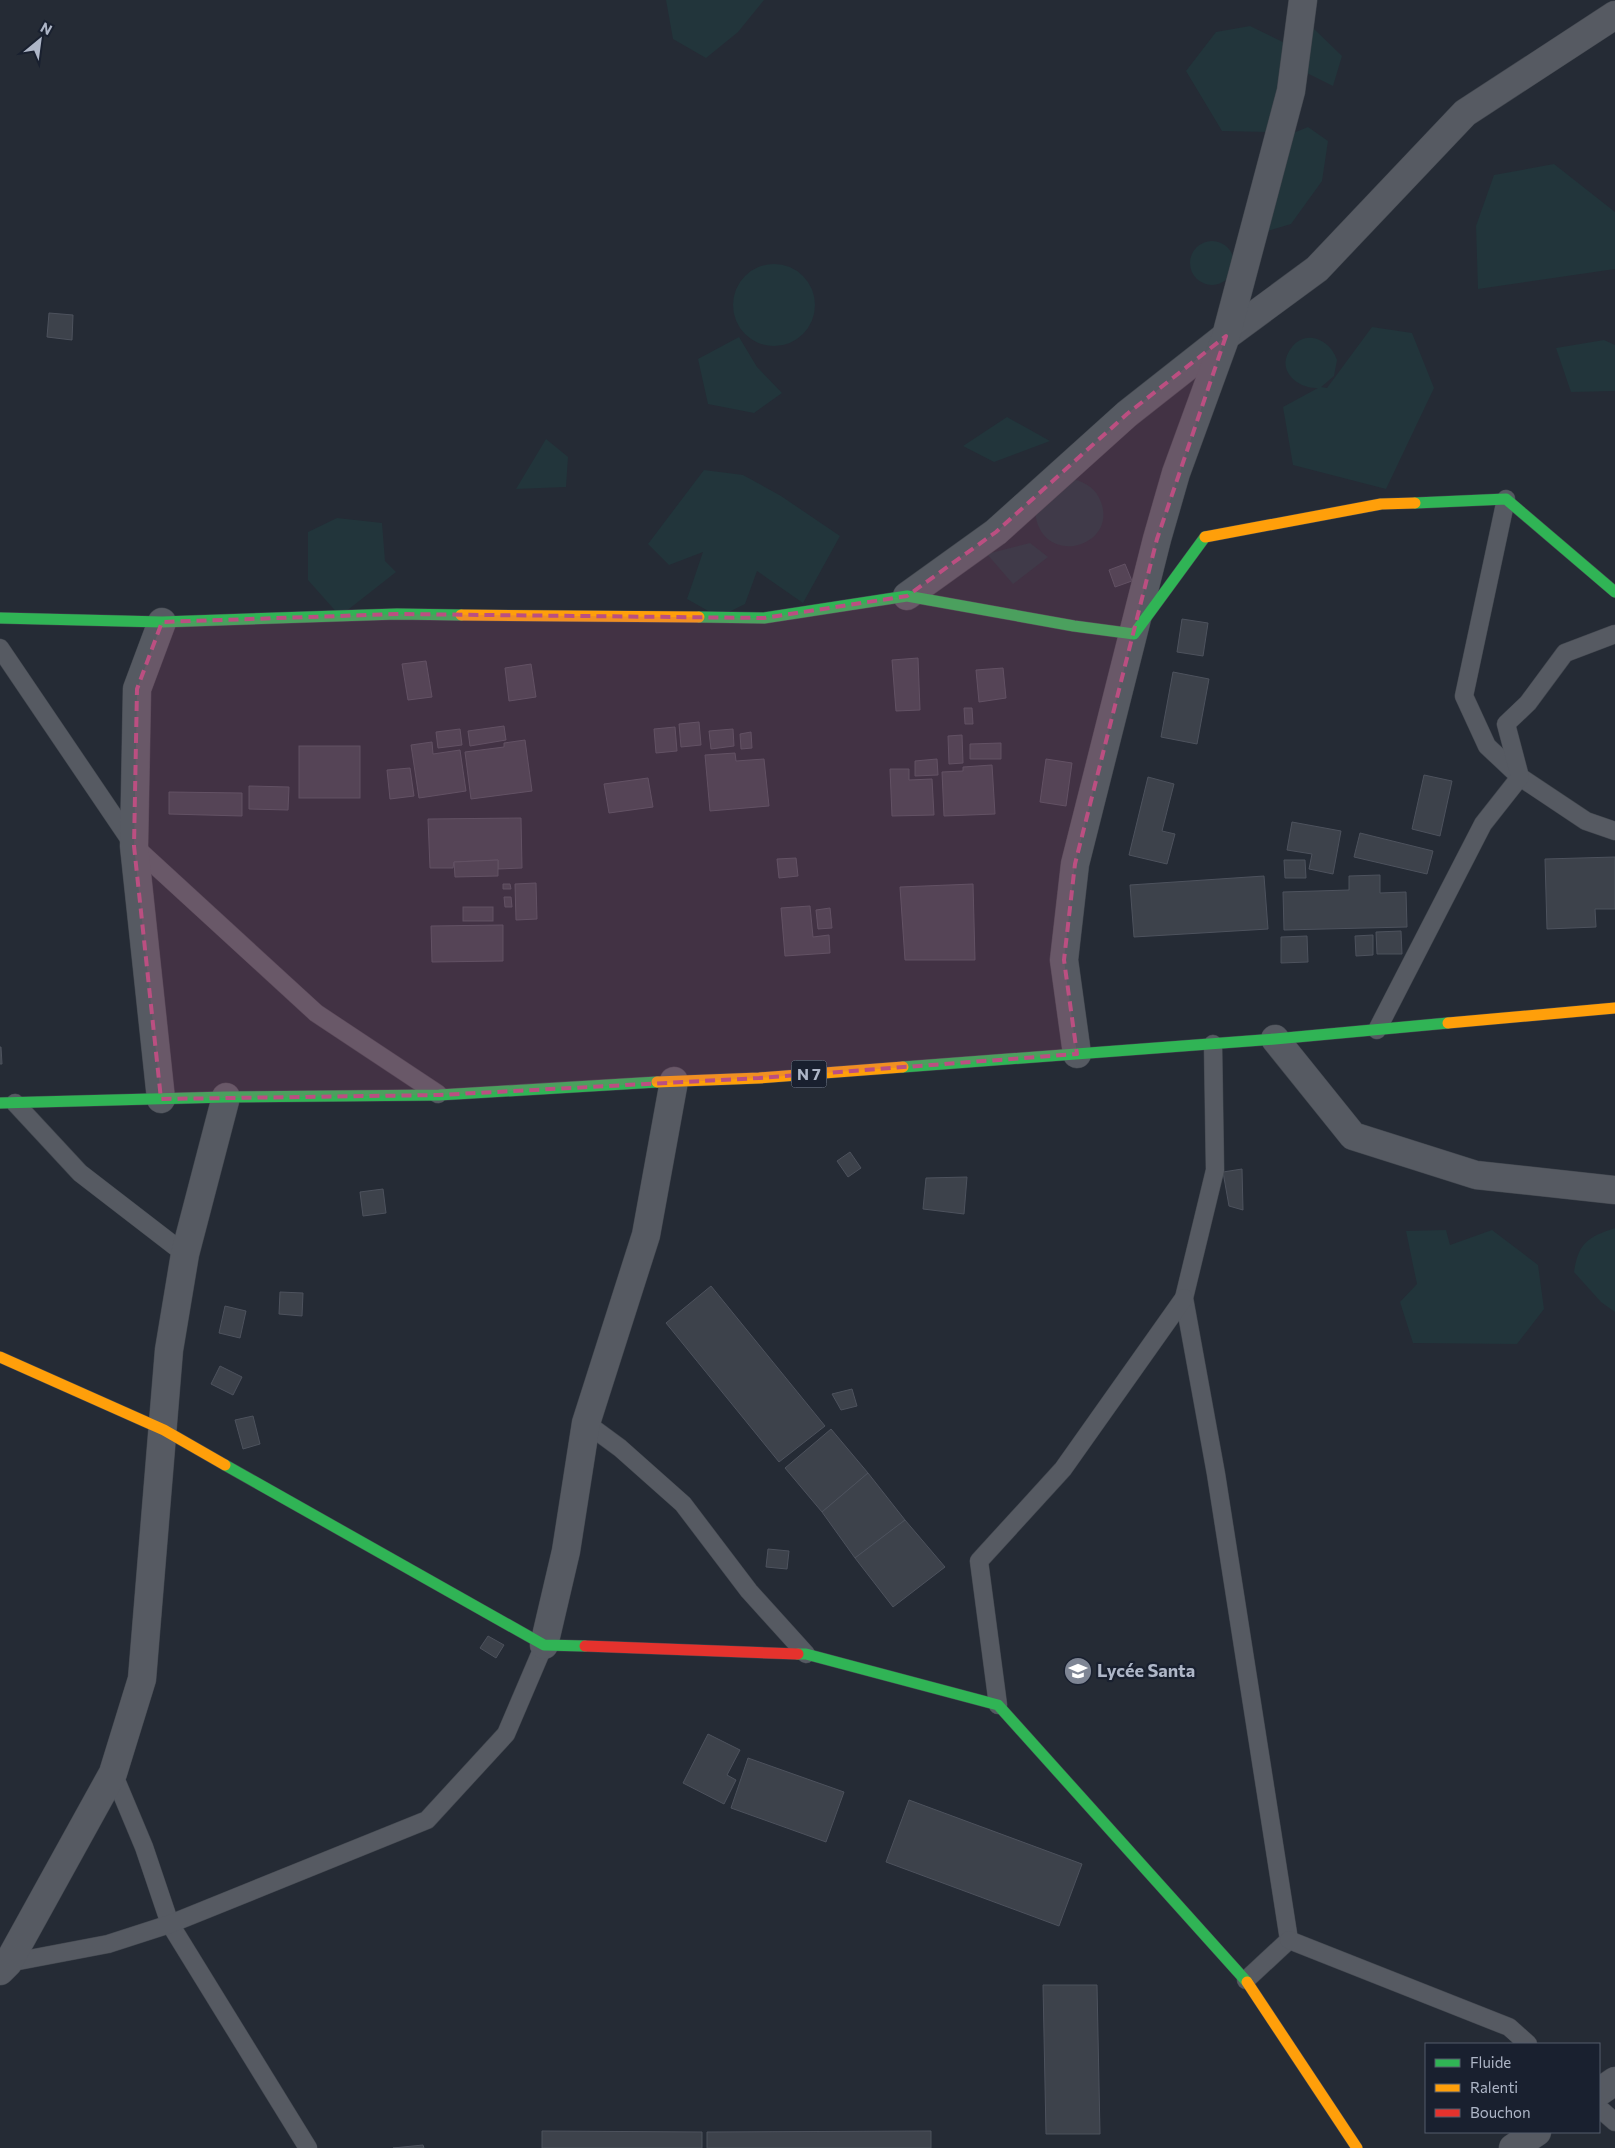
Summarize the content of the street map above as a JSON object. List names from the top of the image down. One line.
{"streets":{"main road":["N 7"]},"places":{"school or university":["Lycée Santa"]},"legend":["Fluide","Ralenti","Bouchon"],"north":"top right"}
